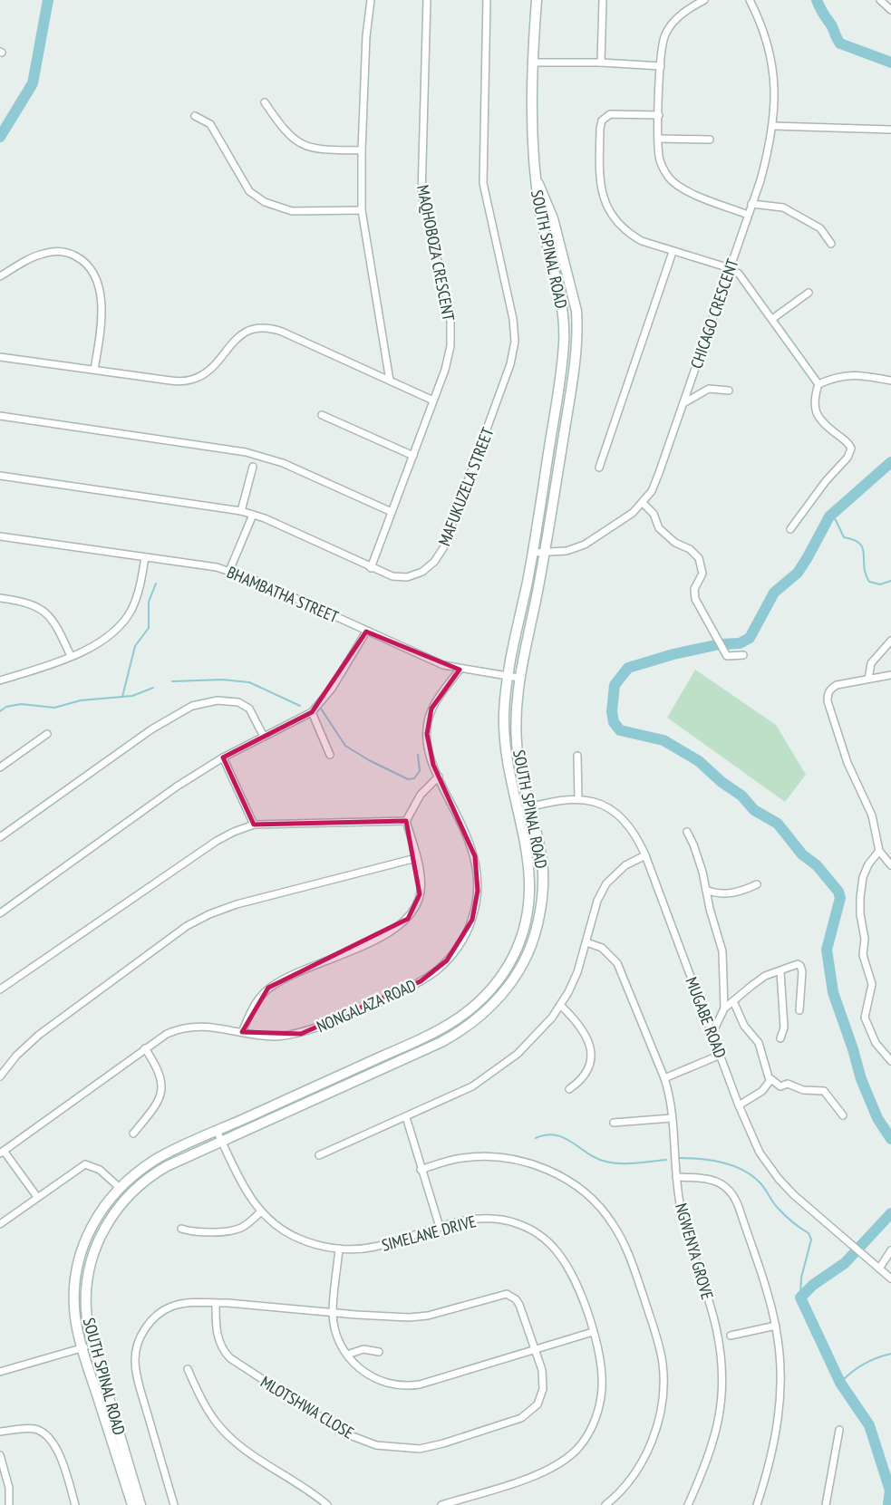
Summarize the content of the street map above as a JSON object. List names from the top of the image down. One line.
{"streets":{"street":["SOUTH SPINAL ROAD","MAQHOBOZA CRESCENT","CHICAGO CRESCENT","MAFUKUZELA STREET","BHAMBATHA STREET","NONGALAZA ROAD","MUGABE ROAD","SIMELANE DRIVE","NGWENYA GROVE","MLOTSHWA CLOSE"]},"crossings":[["SOUTH SPINAL ROAD","CHICAGO CRESCENT"],["SOUTH SPINAL ROAD","BHAMBATHA STREET"],["SOUTH SPINAL ROAD","MUGABE ROAD"],["SOUTH SPINAL ROAD","SIMELANE DRIVE"],["MAQHOBOZA CRESCENT","MAFUKUZELA STREET"],["BHAMBATHA STREET","NONGALAZA ROAD"]]}
